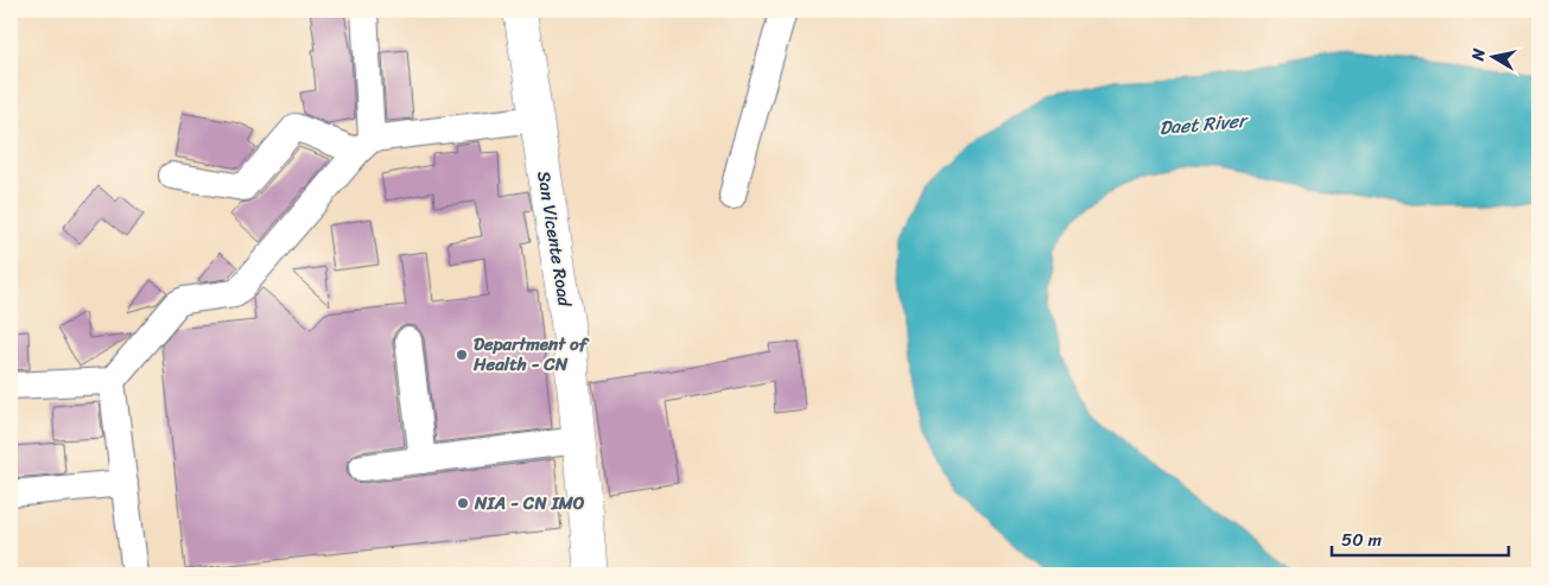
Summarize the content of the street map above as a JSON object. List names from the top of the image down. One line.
{"streets":{"main road":["San Vicente Road"]},"water":["Daet River"],"places":["Department of Health - CN","NIA - CN IMO"],"scale_bar":"50 m","north":"left"}
